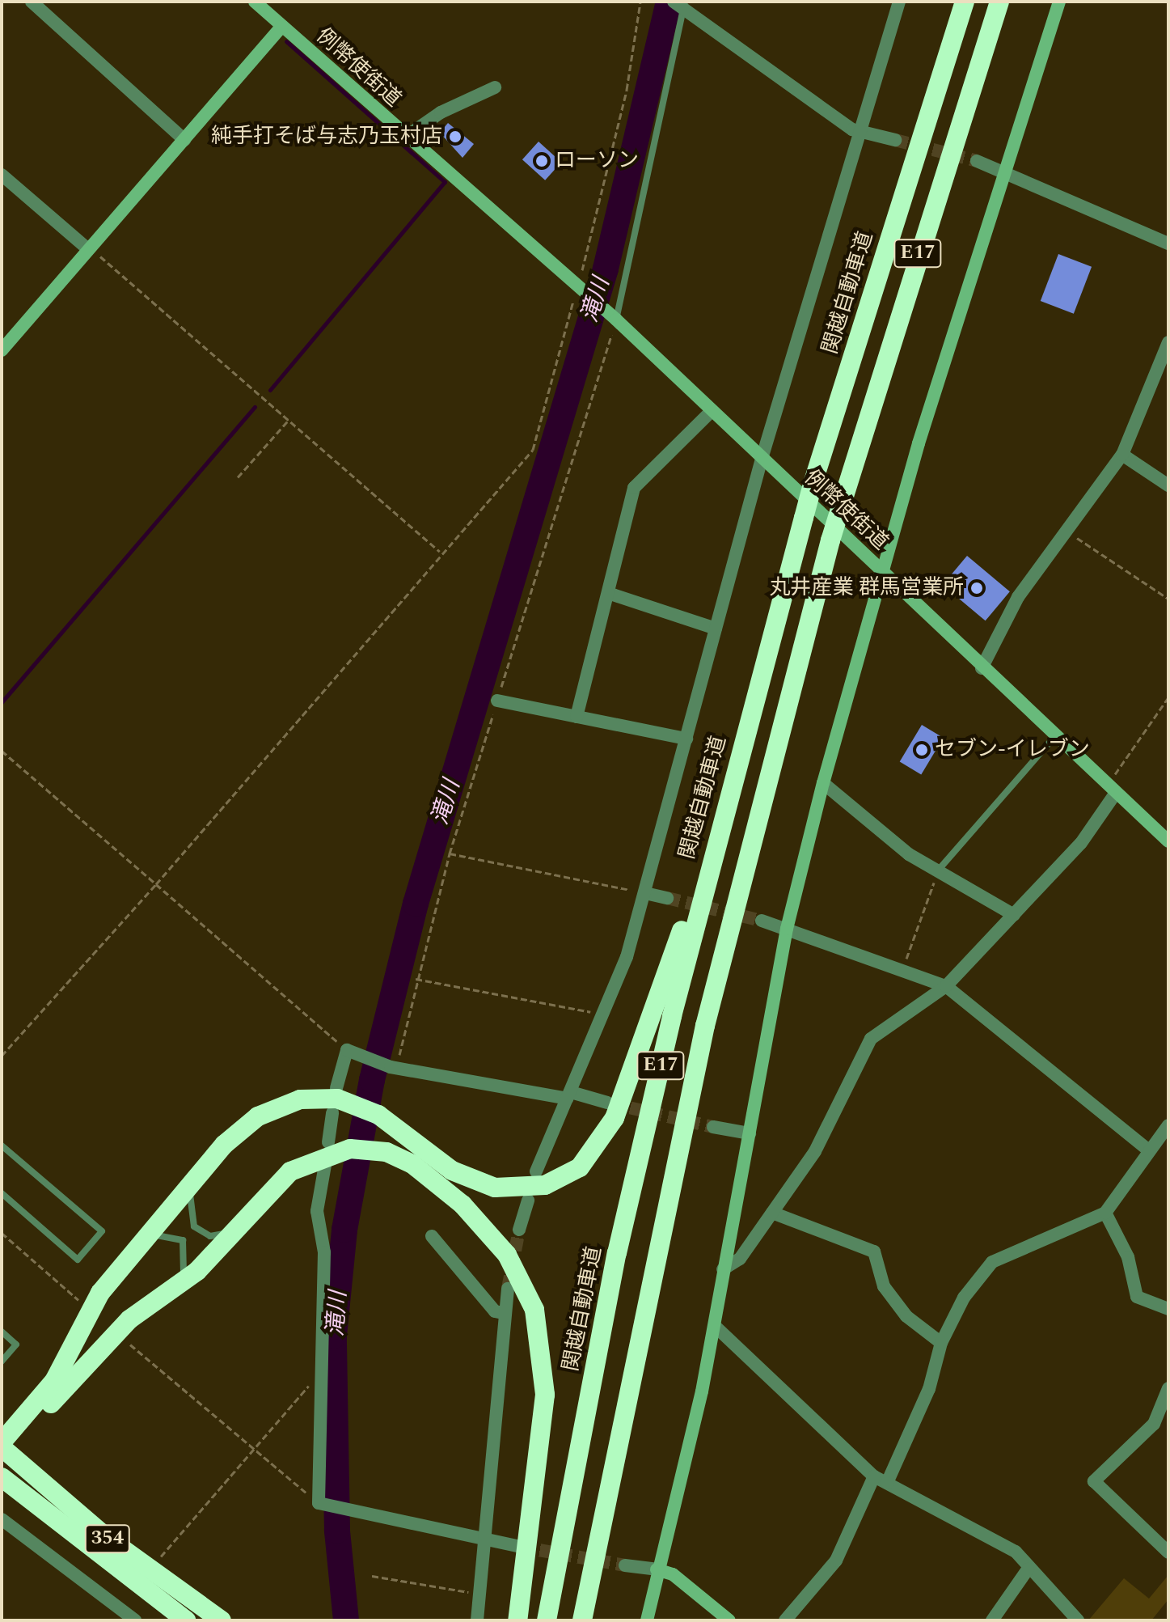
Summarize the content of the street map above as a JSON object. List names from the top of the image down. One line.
{"streets":{"highway":["E17","関越自動車道","354"],"street":["例幣使街道"]},"water":["滝川"],"places":["純手打そば与志乃玉村店","ローソン","丸井産業 群馬営業所","セブン-イレブン"]}
